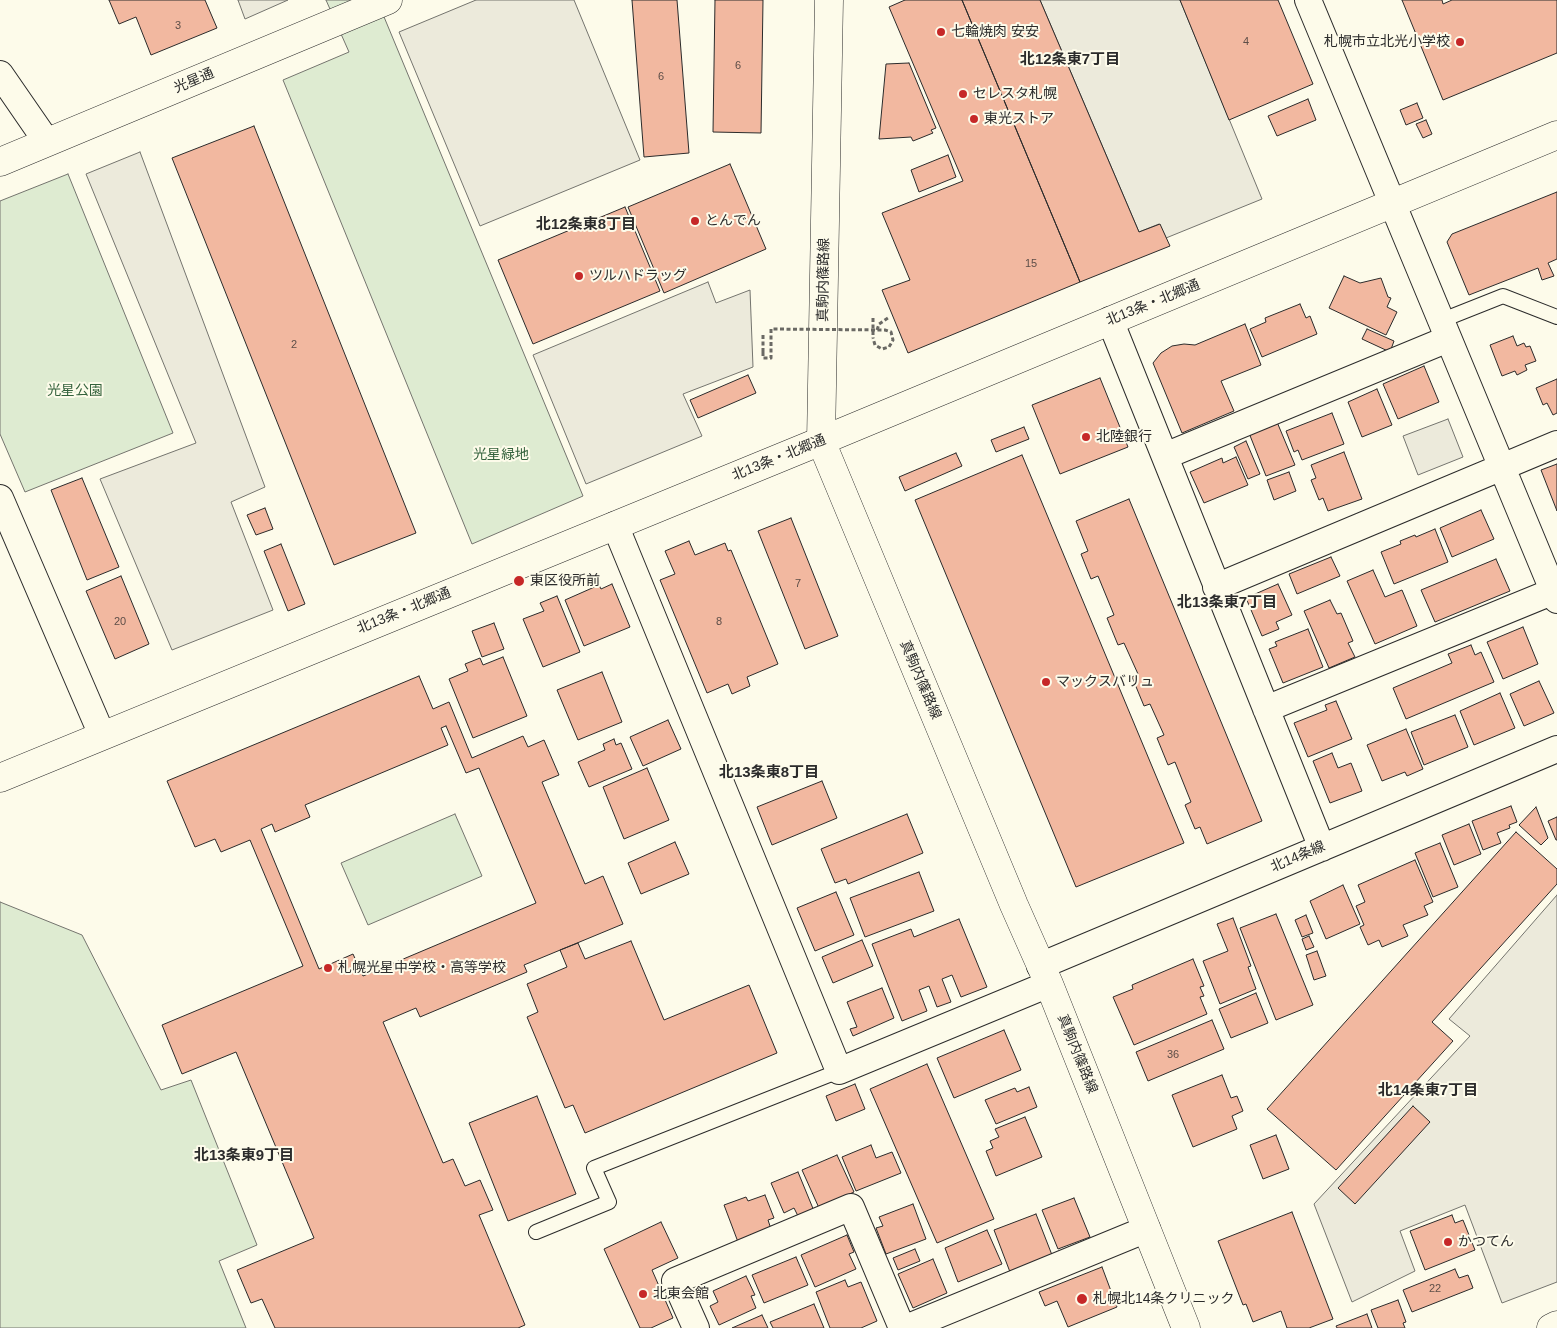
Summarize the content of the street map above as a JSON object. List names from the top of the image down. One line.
{"streets":{"street":["光星通","真駒内篠路線","北13条・北郷通","北14条線"]},"crossings":[["真駒内篠路線","北13条・北郷通"],["真駒内篠路線","北14条線"]],"districts":["北12条東7丁目","北12条東8丁目","北13条東7丁目","北13条東8丁目","北14条東7丁目","北13条東9丁目"],"parks":["光星公園","光星緑地"],"places":["七輪焼肉 安安","札幌市立北光小学校","セレスタ札幌","東光ストア","とんでん","ツルハドラッグ","北陸銀行","東区役所前","マックスバリュ","札幌光星中学校・高等学校","かつてん","北東会館","札幌北14条クリニック"],"house_numbers":["3","4","6","6","15","2","7","20","8","36","22"]}
